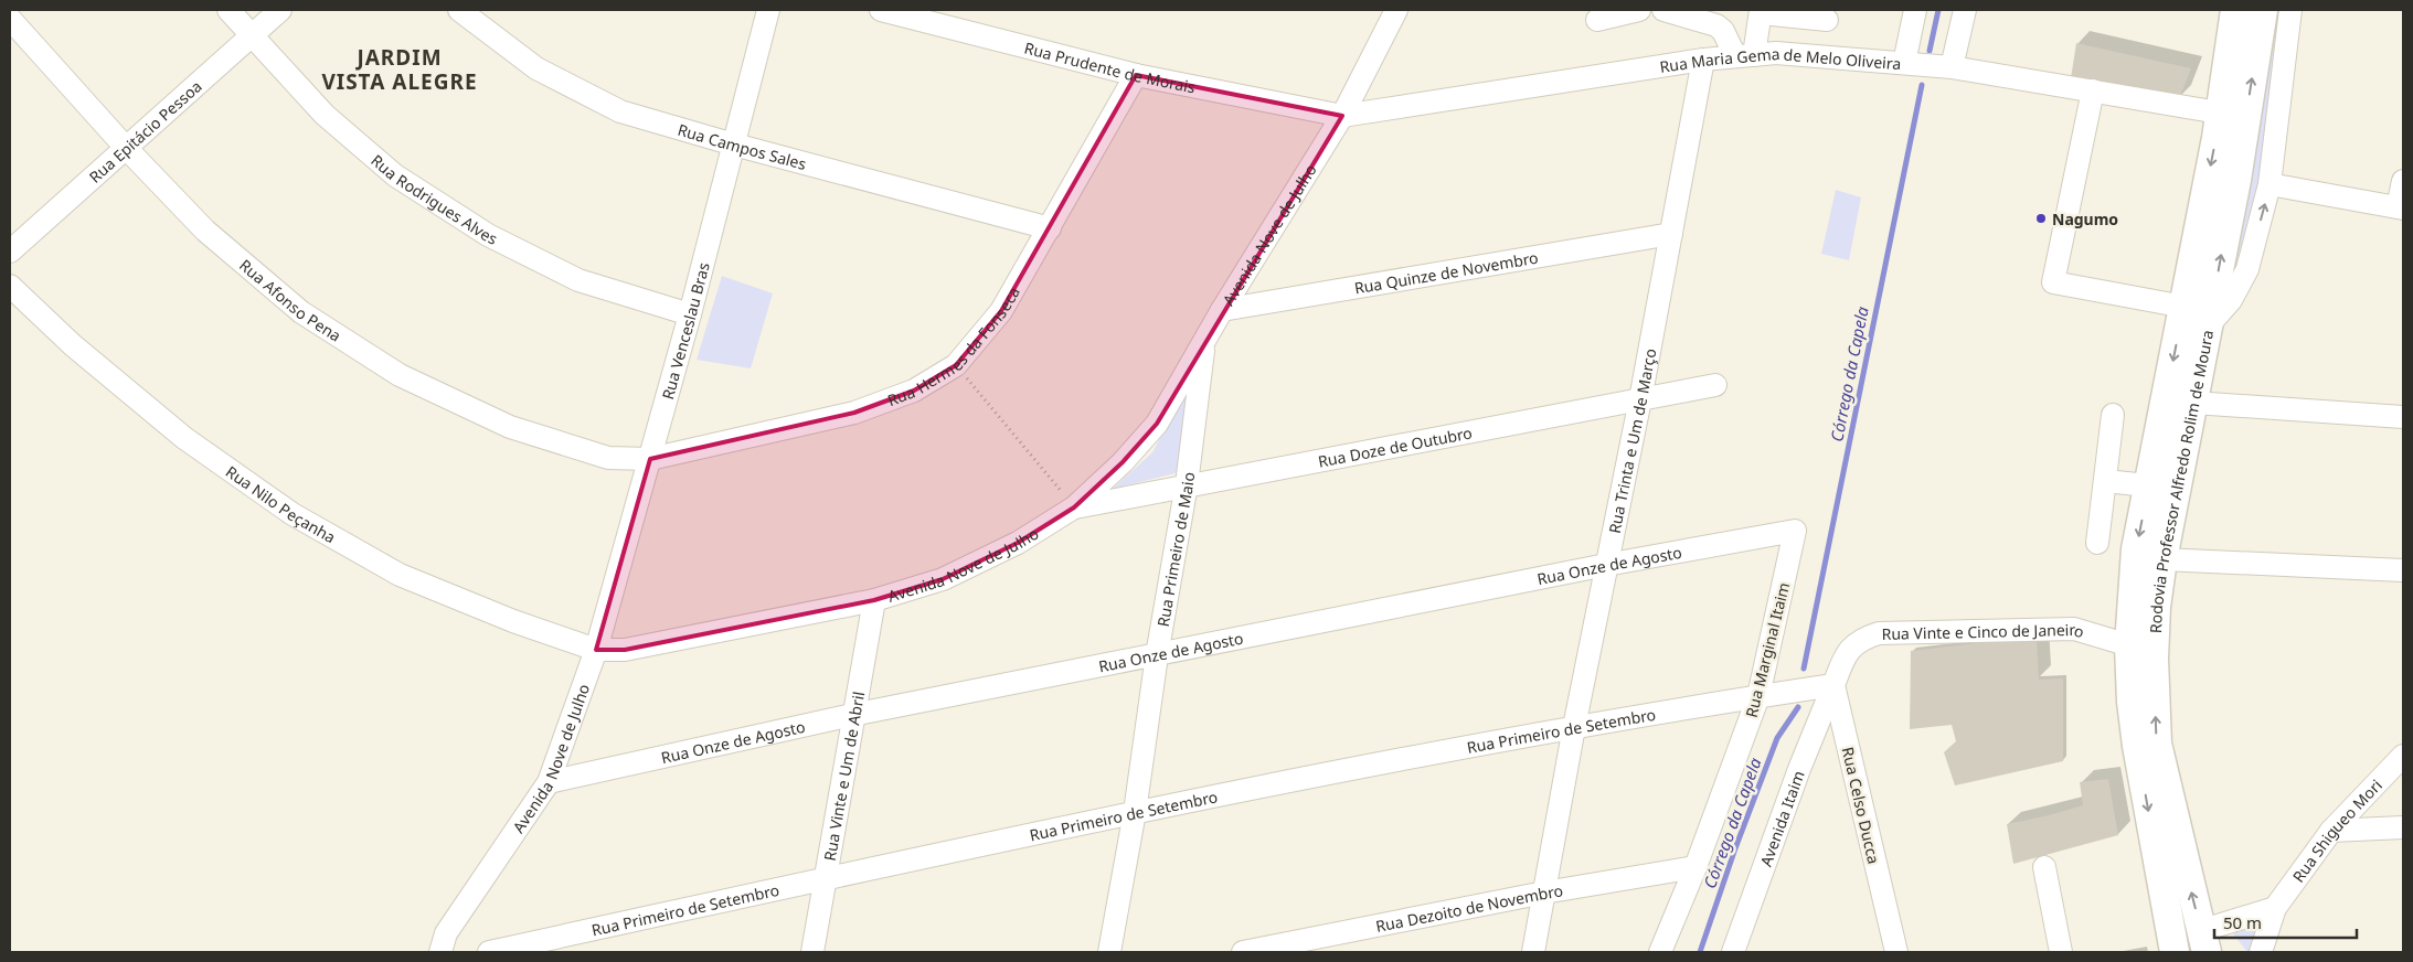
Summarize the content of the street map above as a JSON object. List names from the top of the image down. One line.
{"streets":{"main road":["Rodovia Professor Alfredo Rolim de Moura"],"street":["Rua Maria Gema de Melo Oliveira","Rua Prudente de Morais","Rua Epitácio Pessoa","Rua Campos Sales","Rua Rodrigues Alves","Avenida Nove de Julho","Rua Quinze de Novembro","Rua Afonso Pena","Rua Venceslau Bras","Rua Hermes da Fonseca","Rua Trinta e Um de Março","Rua Doze de Outubro","Rua Nilo Peçanha","Rua Primeiro de Maio","Rua Onze de Agosto","Rua Vinte e Cinco de Janeiro","Rua Marginal Itaim","Rua Primeiro de Setembro","Rua Vinte e Um de Abril","Rua Celso Ducca","Avenida Itaim","Rua Shigueo Mori","Rua Dezoito de Novembro"]},"crossings":[["Rua Maria Gema de Melo Oliveira","Rua Prudente de Morais"],["Rua Maria Gema de Melo Oliveira","Avenida Nove de Julho"],["Rua Maria Gema de Melo Oliveira","Rua Trinta e Um de Março"],["Rua Maria Gema de Melo Oliveira","Rodovia Professor Alfredo Rolim de Moura"],["Rua Prudente de Morais","Avenida Nove de Julho"],["Rua Prudente de Morais","Rua Hermes da Fonseca"],["Rua Epitácio Pessoa","Rua Rodrigues Alves"],["Rua Epitácio Pessoa","Rua Afonso Pena"],["Rua Campos Sales","Rua Venceslau Bras"],["Rua Campos Sales","Rua Hermes da Fonseca"],["Rua Rodrigues Alves","Rua Venceslau Bras"],["Avenida Nove de Julho","Rua Quinze de Novembro"],["Avenida Nove de Julho","Rua Venceslau Bras"],["Avenida Nove de Julho","Rua Doze de Outubro"],["Avenida Nove de Julho","Rua Nilo Peçanha"],["Avenida Nove de Julho","Rua Primeiro de Maio"],["Avenida Nove de Julho","Rua Onze de Agosto"],["Avenida Nove de Julho","Rua Vinte e Um de Abril"],["Rua Quinze de Novembro","Rua Trinta e Um de Março"],["Rua Afonso Pena","Rua Venceslau Bras"],["Rua Afonso Pena","Rua Hermes da Fonseca"],["Rua Venceslau Bras","Rua Hermes da Fonseca"],["Rua Venceslau Bras","Rua Nilo Peçanha"],["Rua Trinta e Um de Março","Rua Doze de Outubro"],["Rua Trinta e Um de Março","Rua Onze de Agosto"],["Rua Trinta e Um de Março","Rua Primeiro de Setembro"],["Rua Trinta e Um de Março","Rua Dezoito de Novembro"],["Rua Doze de Outubro","Rua Primeiro de Maio"],["Rodovia Professor Alfredo Rolim de Moura","Rua Vinte e Cinco de Janeiro"],["Rua Primeiro de Maio","Rua Onze de Agosto"],["Rua Primeiro de Maio","Rua Primeiro de Setembro"],["Rua Onze de Agosto","Rua Marginal Itaim"],["Rua Onze de Agosto","Rua Vinte e Um de Abril"],["Rua Vinte e Cinco de Janeiro","Rua Primeiro de Setembro"],["Rua Vinte e Cinco de Janeiro","Rua Celso Ducca"],["Rua Vinte e Cinco de Janeiro","Avenida Itaim"],["Rua Marginal Itaim","Rua Primeiro de Setembro"],["Rua Marginal Itaim","Rua Dezoito de Novembro"],["Rua Primeiro de Setembro","Rua Vinte e Um de Abril"],["Rua Primeiro de Setembro","Rua Celso Ducca"],["Rua Primeiro de Setembro","Avenida Itaim"],["Rua Celso Ducca","Avenida Itaim"]],"districts":["JARDIM VISTA ALEGRE"],"water":["Córrego da Capela"],"places":["Nagumo"],"scale_bar":"50 m"}
